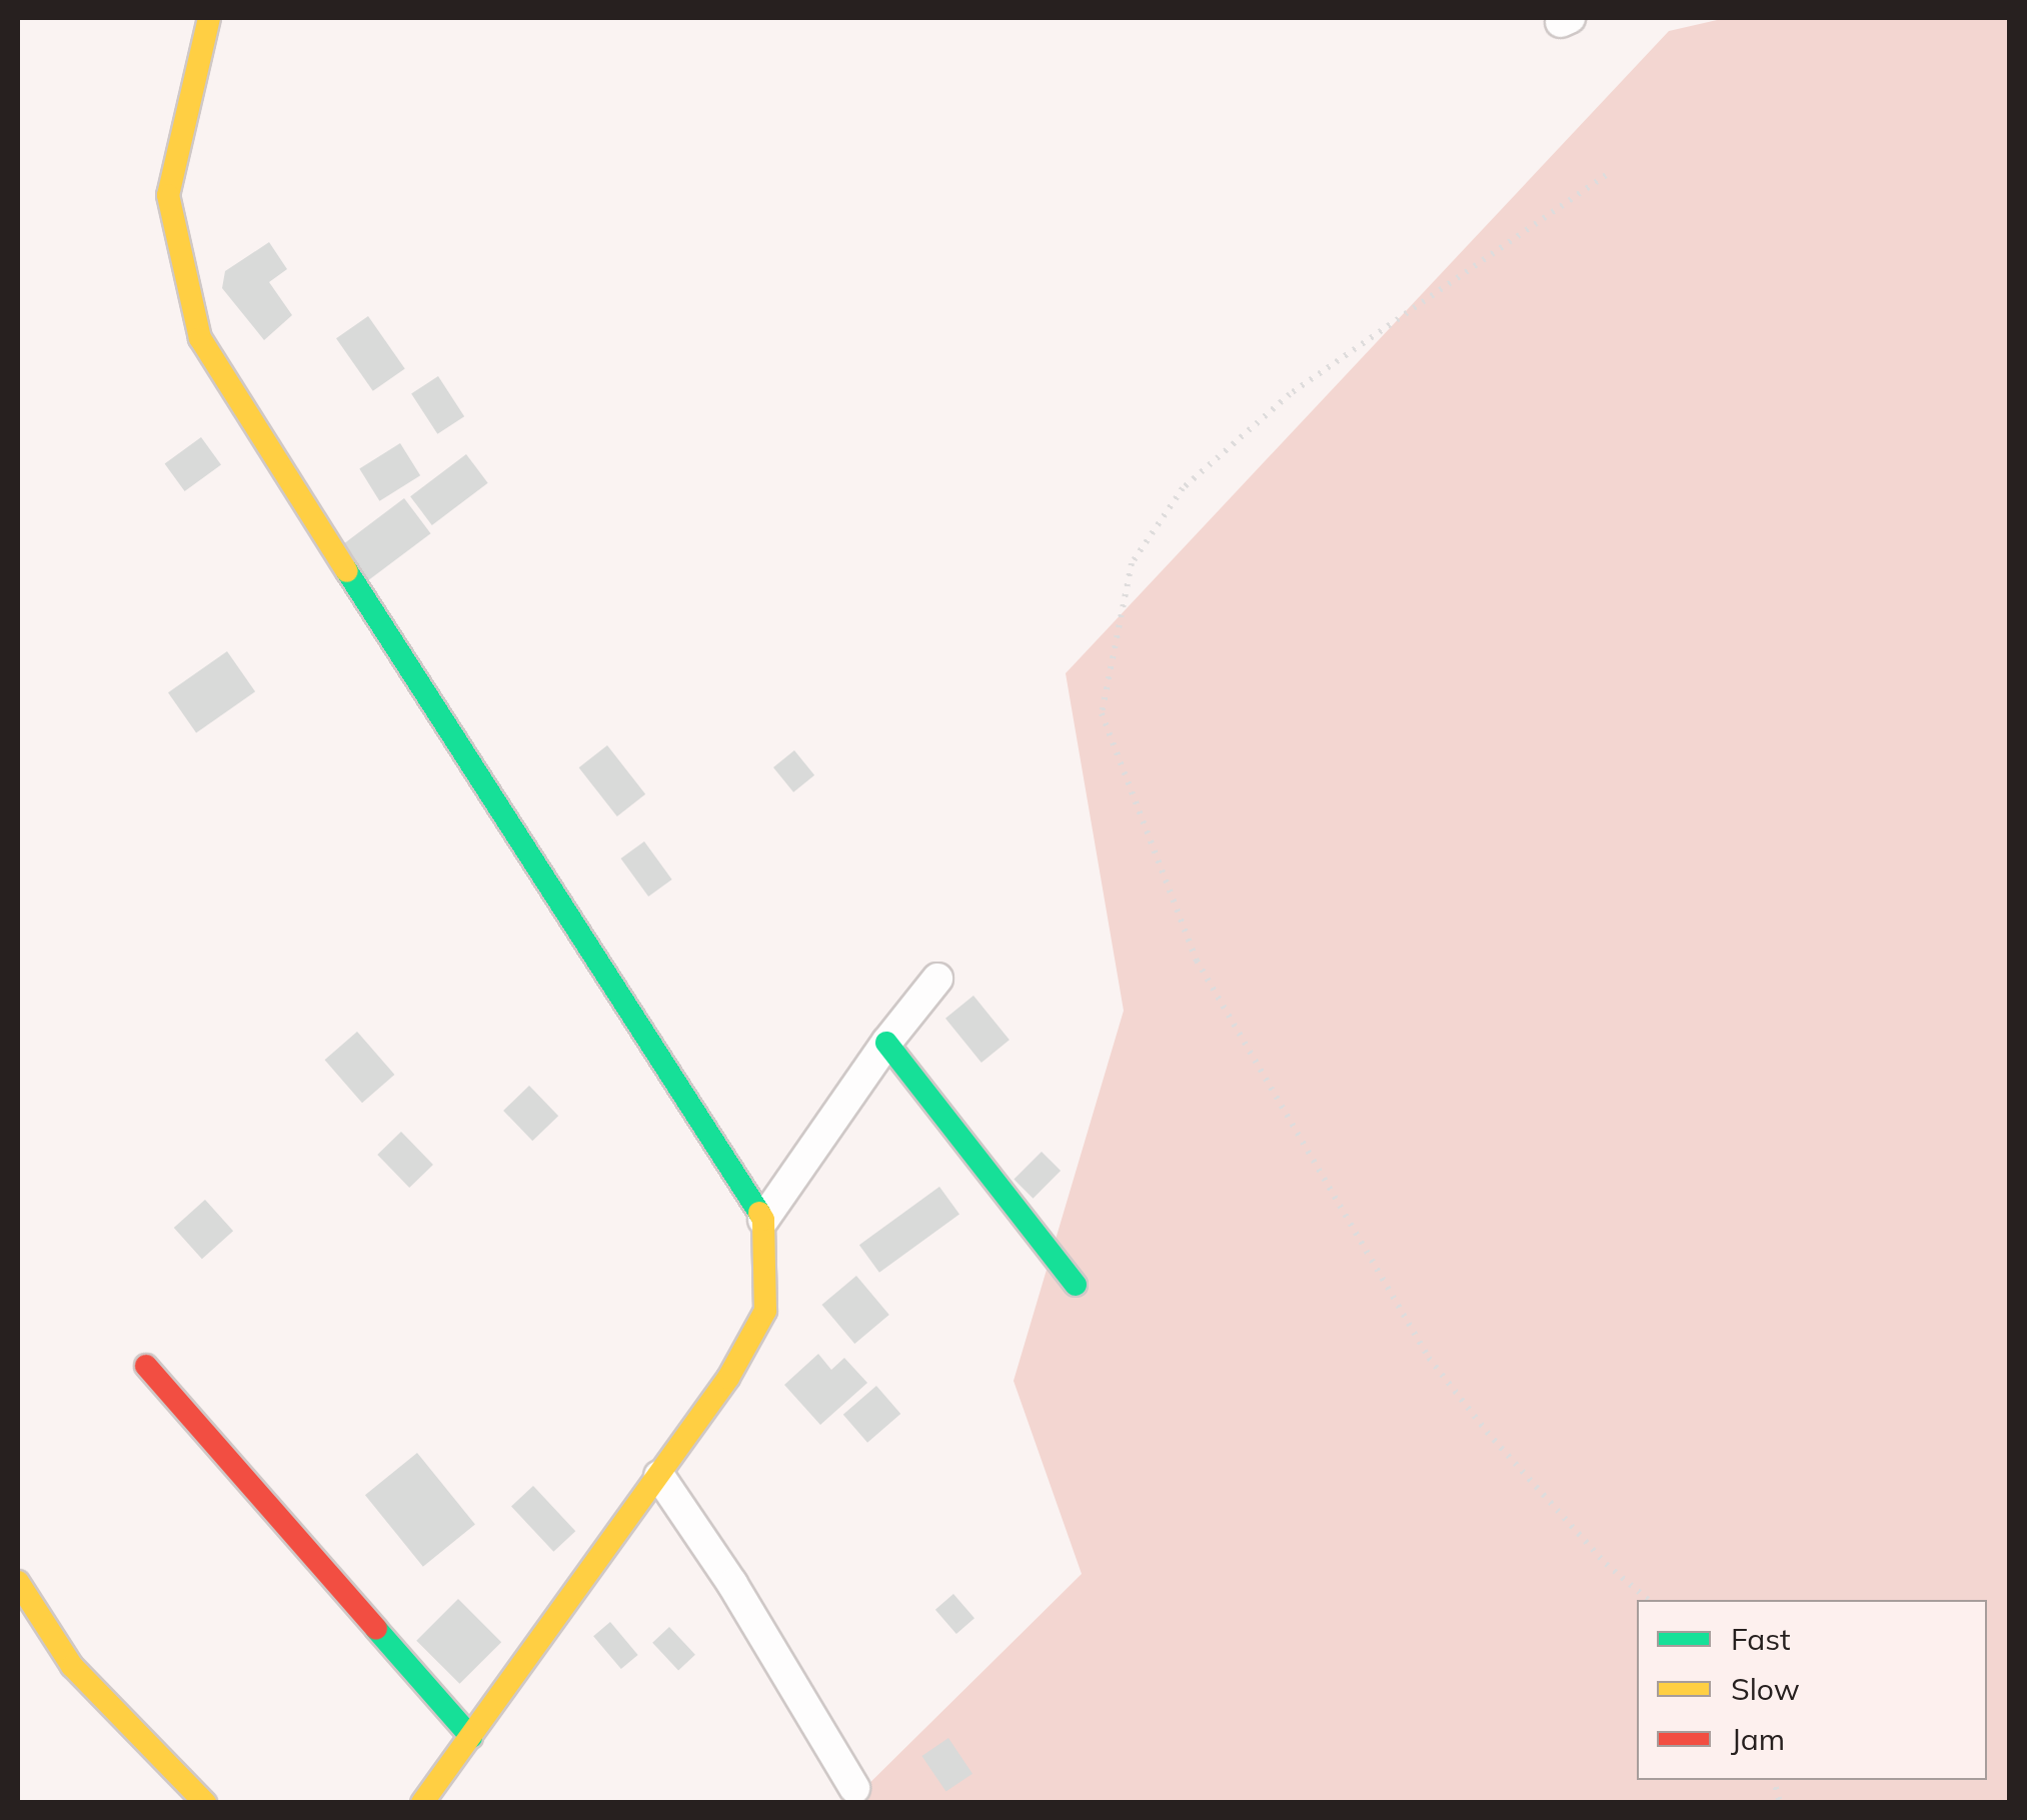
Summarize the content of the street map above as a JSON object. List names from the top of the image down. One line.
{"legend":["Fast","Slow","Jam"]}
